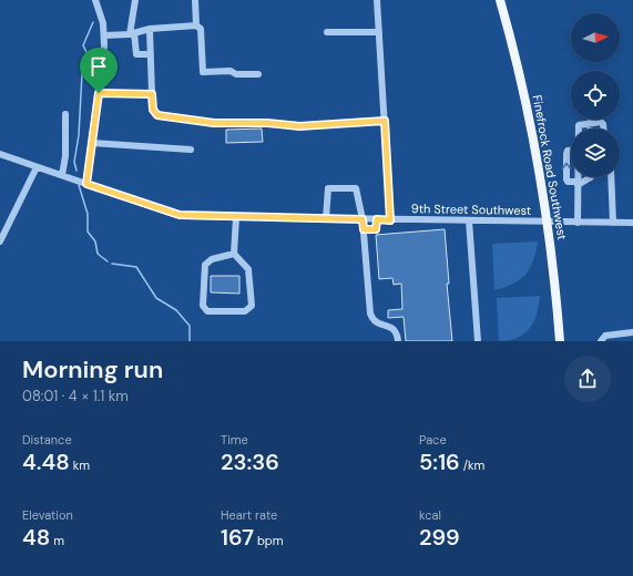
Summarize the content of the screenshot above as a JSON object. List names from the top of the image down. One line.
{"streets":{"main road":["Finefrock Road Southwest"],"street":["9th Street Southwest"]},"crossings":[["Finefrock Road Southwest","9th Street Southwest"]],"north":"right","page":{"heading":["Morning run","08:01 · 4 × 1.1 km"],"stats":[["Distance","4.48 km"],["Time","23:36"],["Pace","5:16 /km"],["Elevation","48 m"],["Heart rate","167 bpm"],["kcal","299"]]}}
